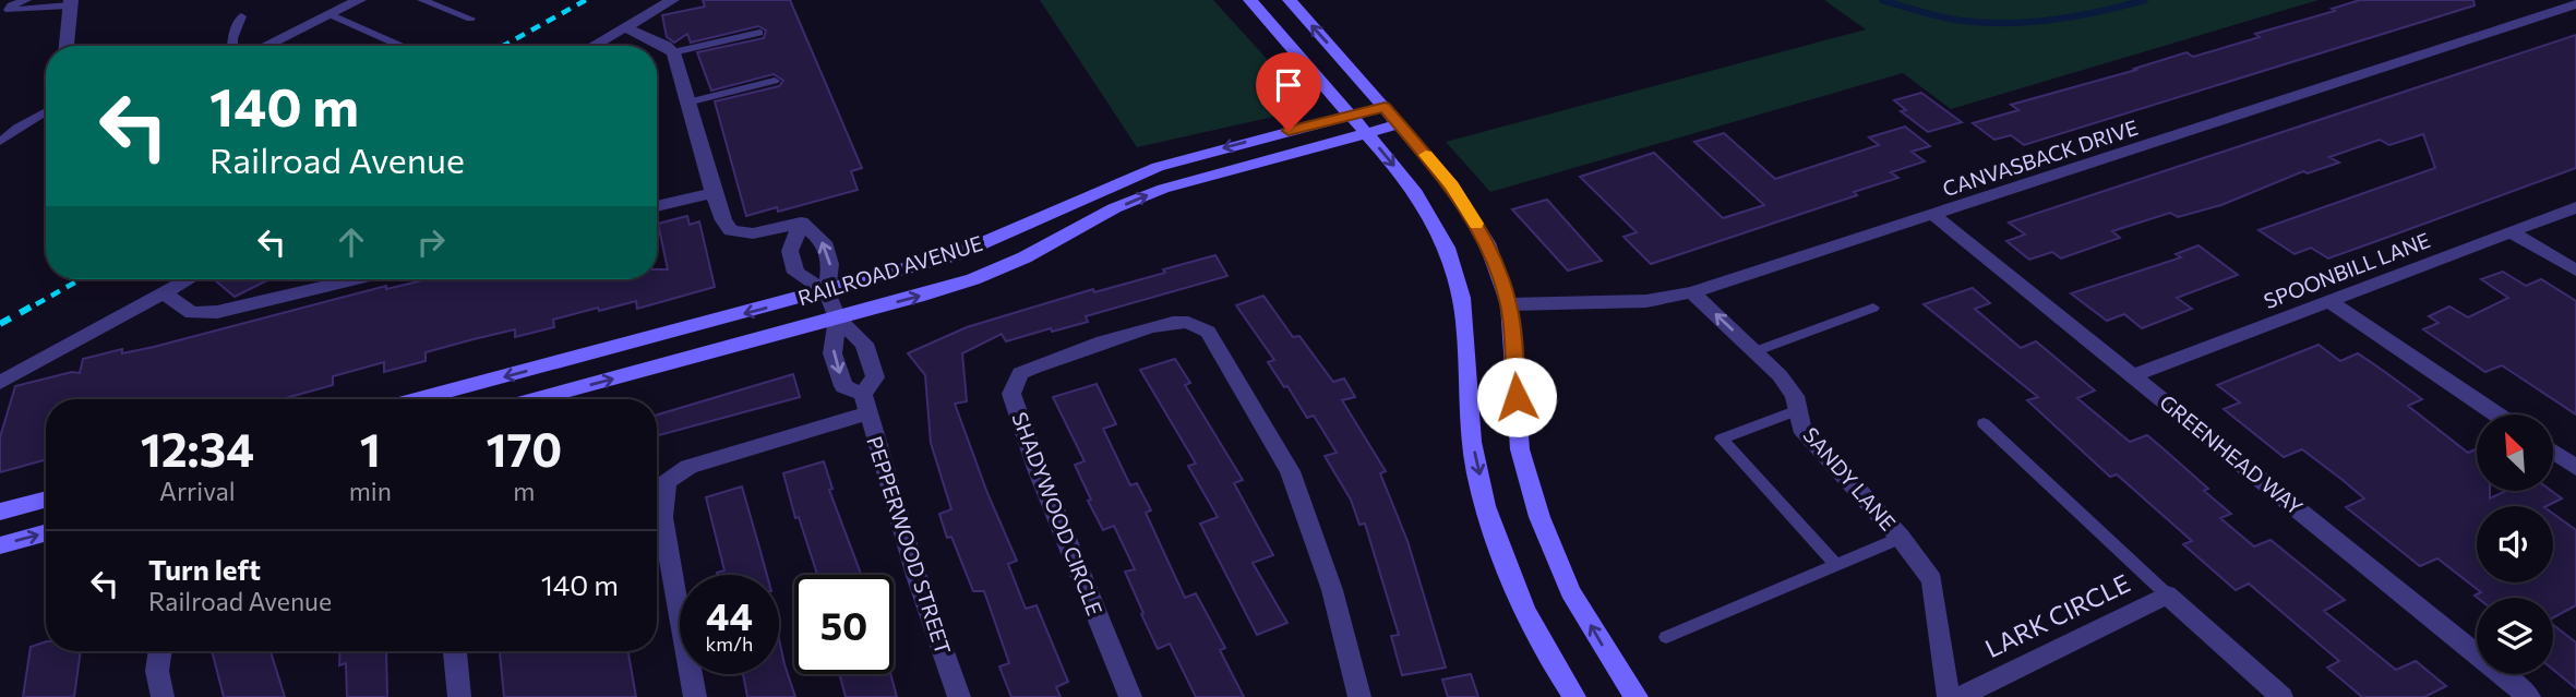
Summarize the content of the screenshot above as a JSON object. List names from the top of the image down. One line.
{"streets":{"main road":["RAILROAD AVENUE"],"street":["CANVASBACK DRIVE","SPOONBILL LANE","GREENHEAD WAY","SANDY LANE","SHADYWOOD CIRCLE","PEPPERWOOD STREET","LARK CIRCLE"]},"crossings":[["CANVASBACK DRIVE","GREENHEAD WAY"],["CANVASBACK DRIVE","SANDY LANE"],["RAILROAD AVENUE","PEPPERWOOD STREET"],["SPOONBILL LANE","GREENHEAD WAY"]],"north":"top left","page":{"turn":["140 m","Railroad Avenue"],"eta":["12:34","Arrival","1","min","170","m"],"list":[{"name":"Turn left","note":"Railroad Avenue","value":"140 m"}],"speed":"44 km/h","limit":"50"}}
